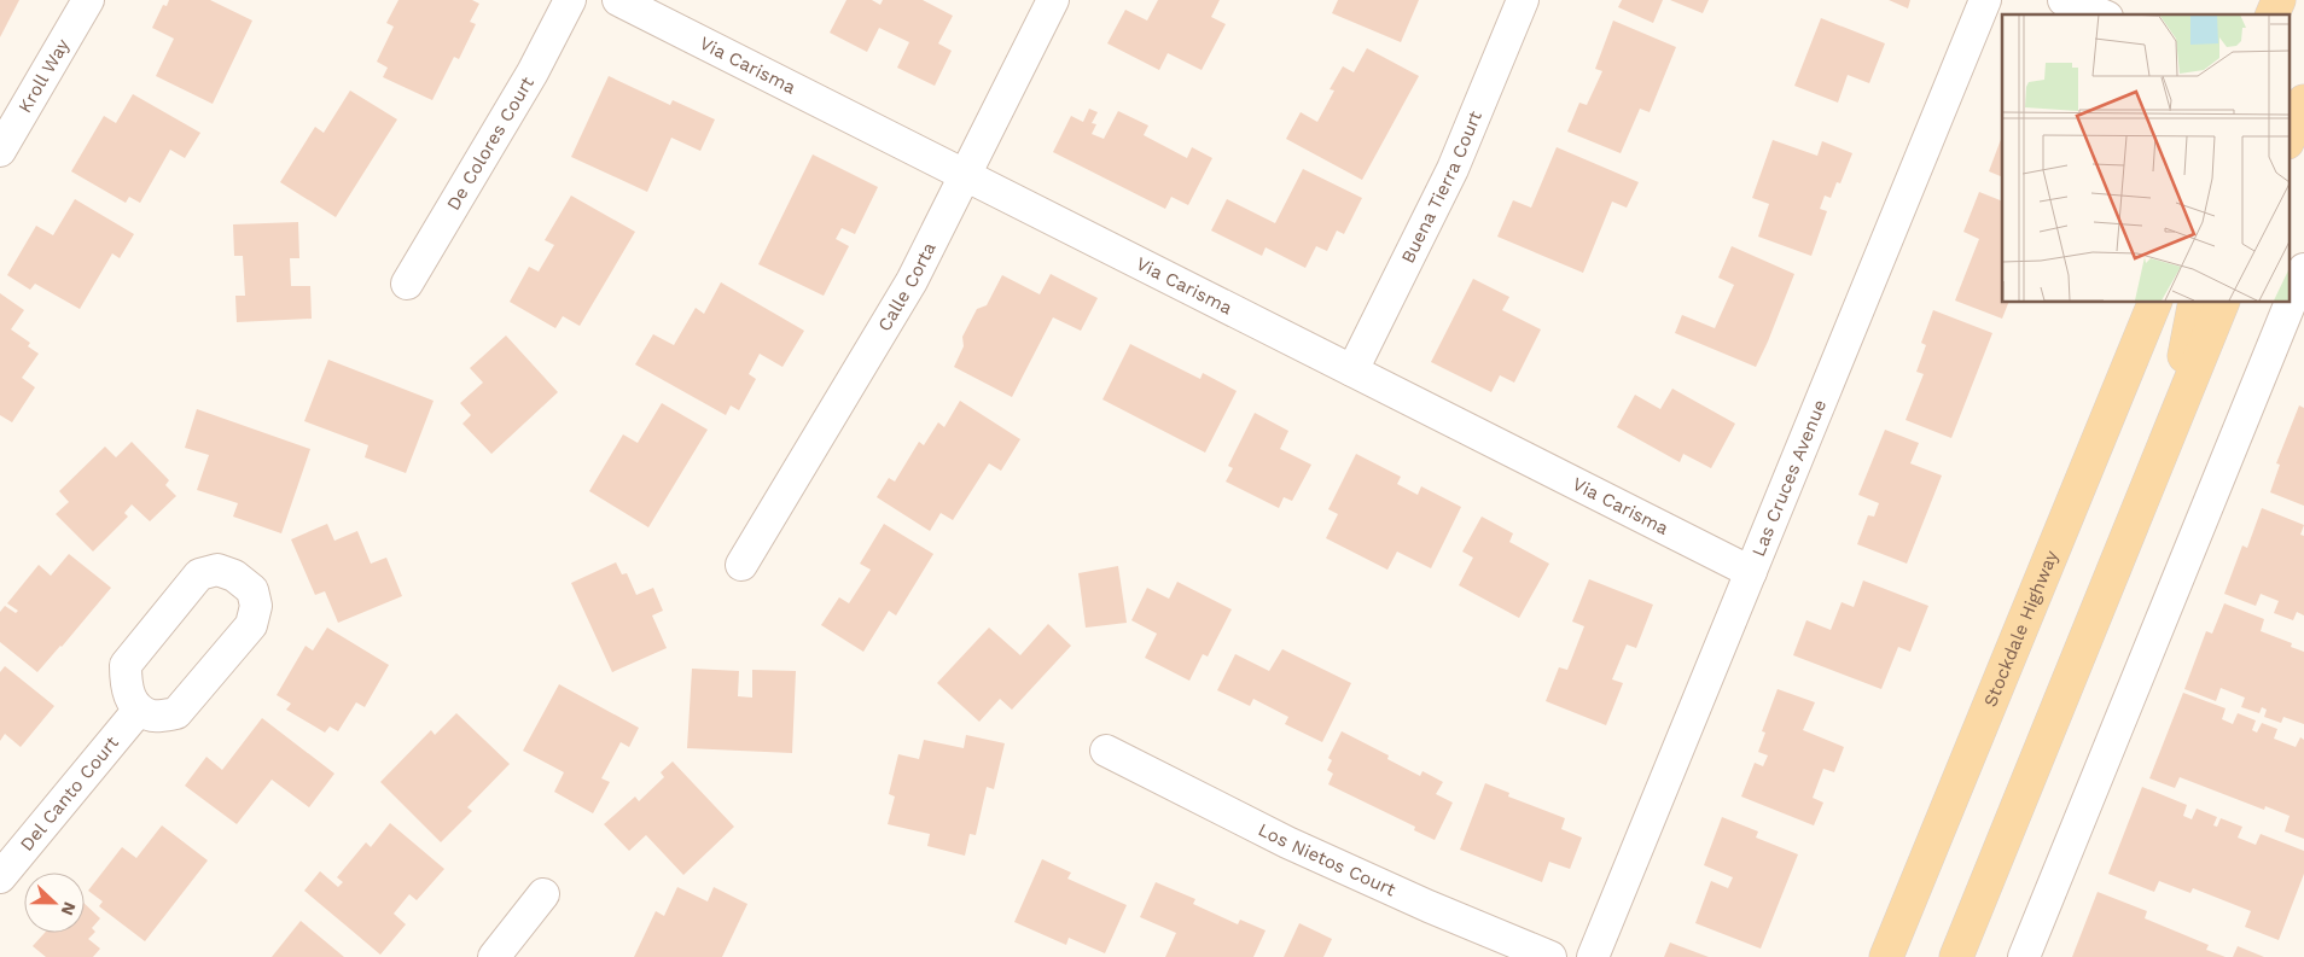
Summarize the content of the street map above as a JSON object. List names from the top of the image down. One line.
{"streets":{"main road":["Stockdale Highway"],"street":["Via Carisma","Kroll Way","De Colores Court","Buena Tierra Court","Calle Corta","Las Cruces Avenue","Del Canto Court","Los Nietos Court"]},"crossings":[["Via Carisma","Buena Tierra Court"],["Via Carisma","Calle Corta"],["Via Carisma","Las Cruces Avenue"]],"north":"right"}
